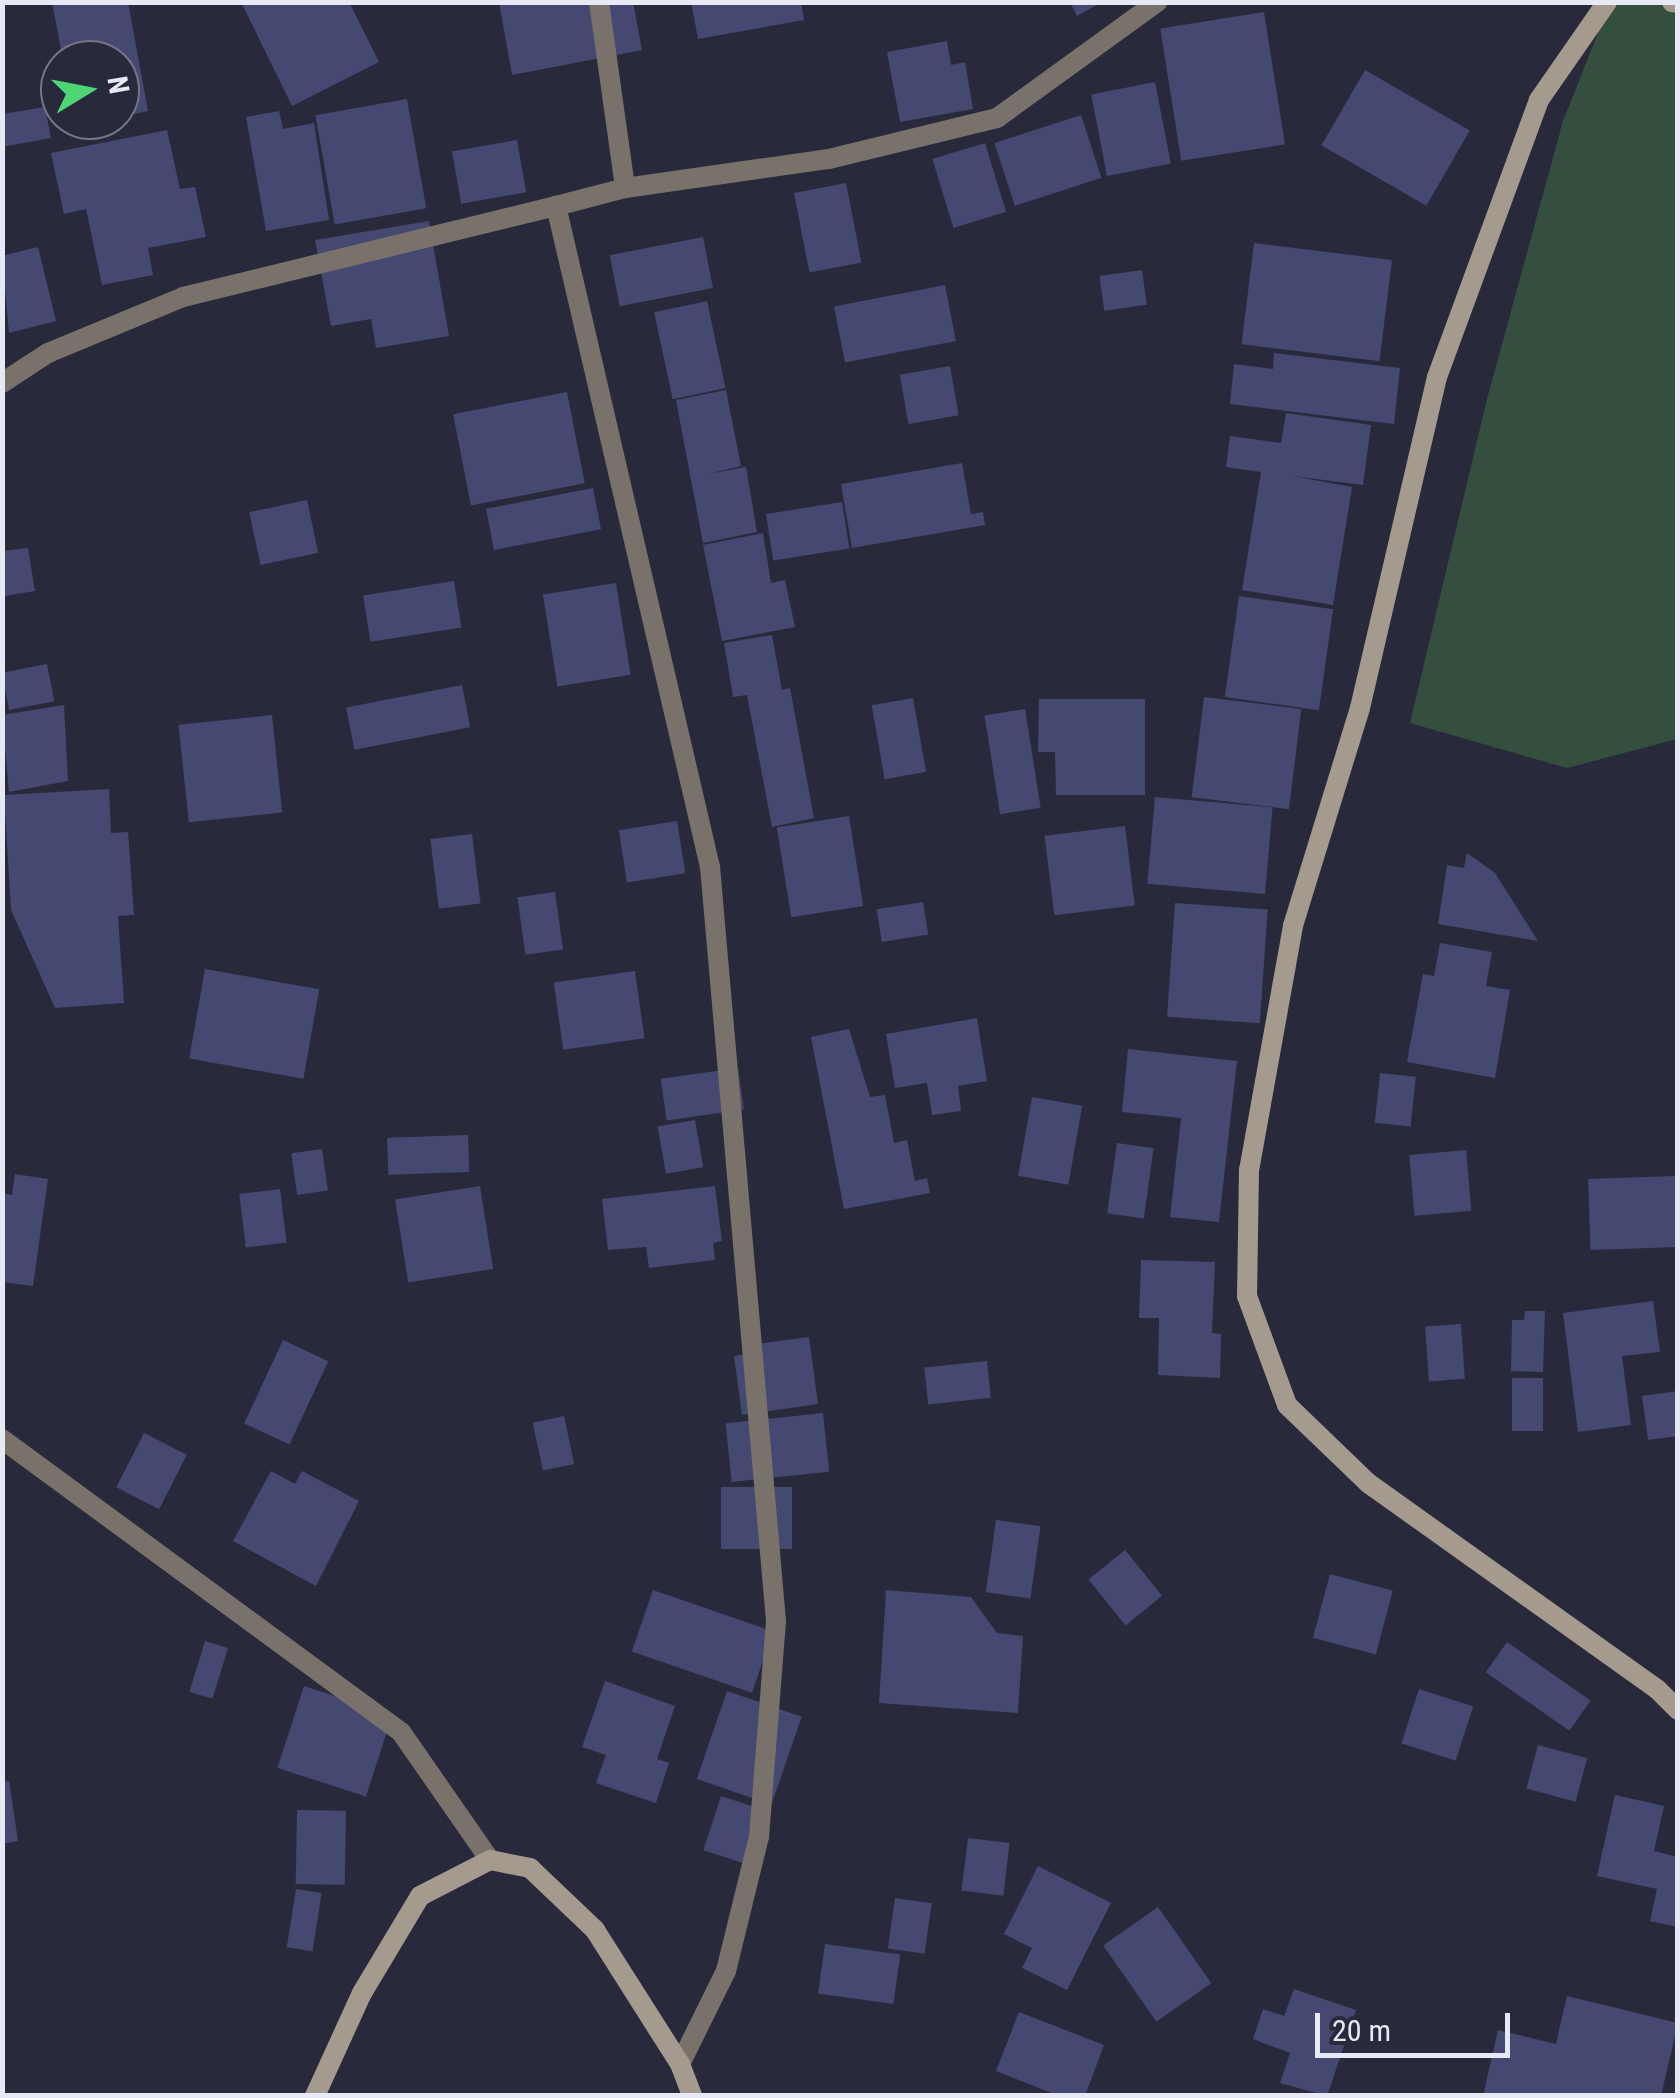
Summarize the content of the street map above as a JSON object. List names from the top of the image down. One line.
{"scale_bar":"20 m","north":"right"}
